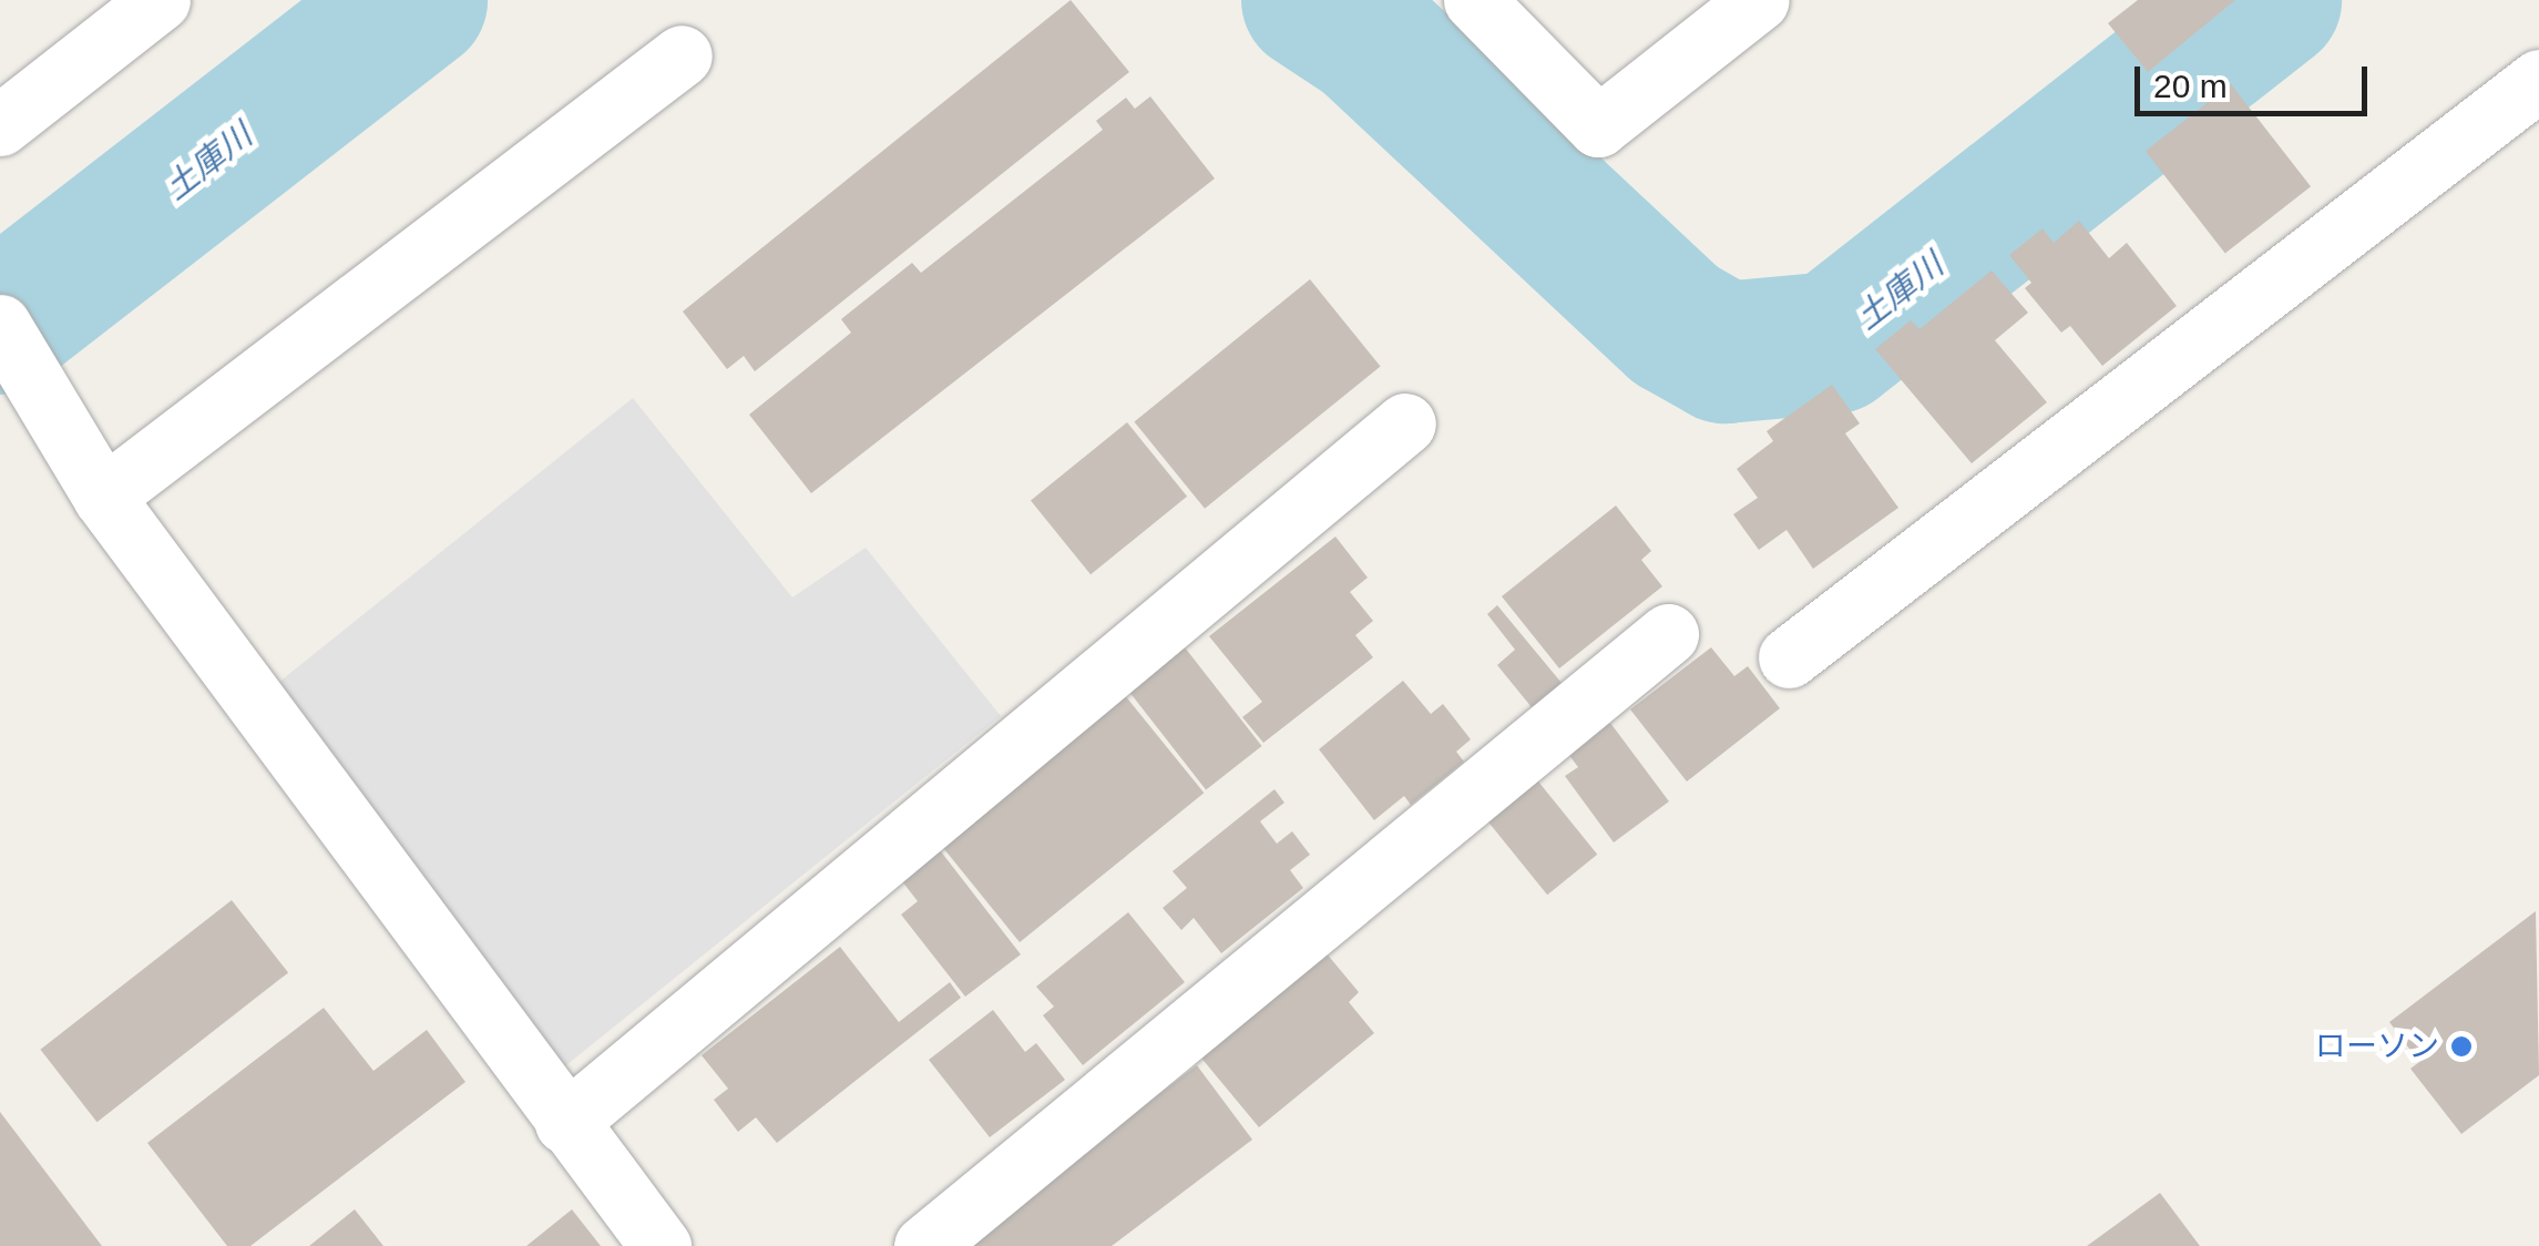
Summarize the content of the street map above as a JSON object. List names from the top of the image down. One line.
{"water":["土庫川"],"places":["ローソン"],"scale_bar":"20 m"}
